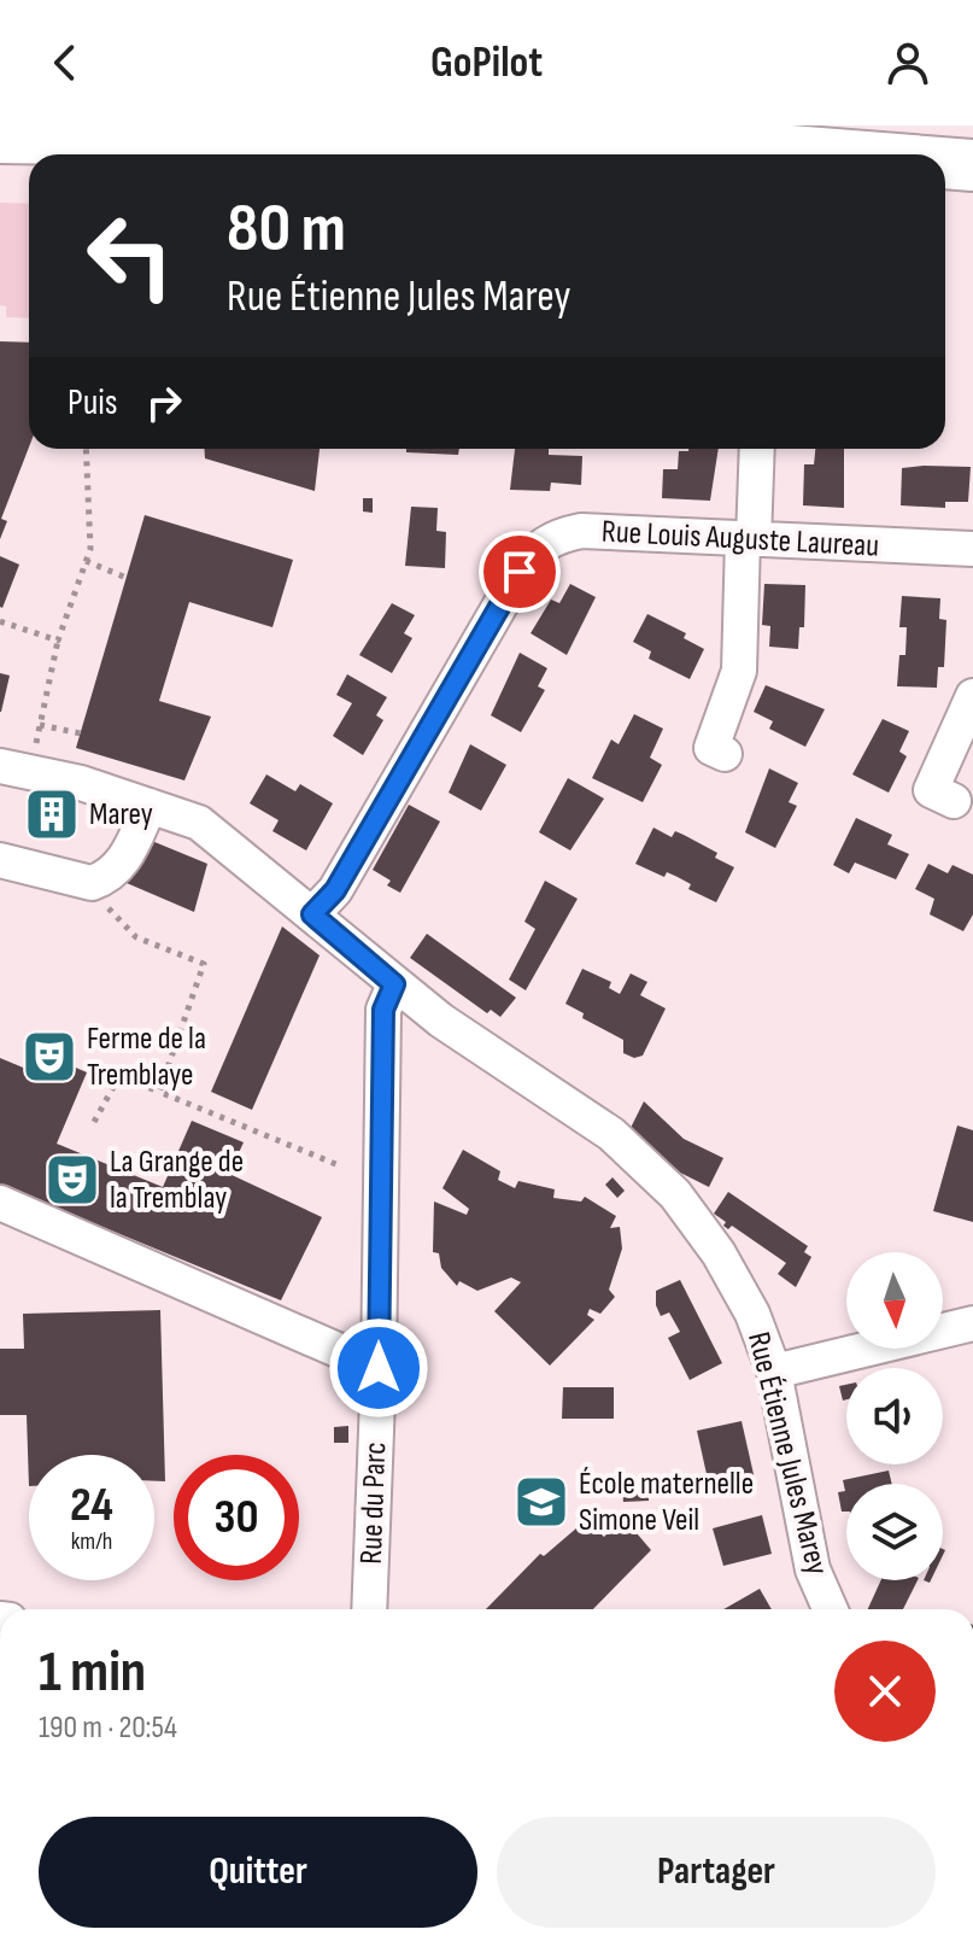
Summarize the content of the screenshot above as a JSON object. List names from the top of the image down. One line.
{"streets":{"street":["Rue Louis Auguste Laureau","Rue Étienne Jules Marey","Rue du Parc"]},"crossings":[["Rue Louis Auguste Laureau","Rue Étienne Jules Marey"],["Rue Étienne Jules Marey","Rue du Parc"]],"places":{"building":["Marey"],"theatre":["Ferme de la Tremblaye","La Grange de la Tremblay"],"school or university":["École maternelle Simone Veil"]},"north":"bottom","page":{"header":"GoPilot","turn":["80 m","Rue Étienne Jules Marey"],"then":"Puis","speed":"24 km/h","limit":"30","heading":["1 min","190 m · 20:54"],"buttons":["Quitter","Partager"]}}
